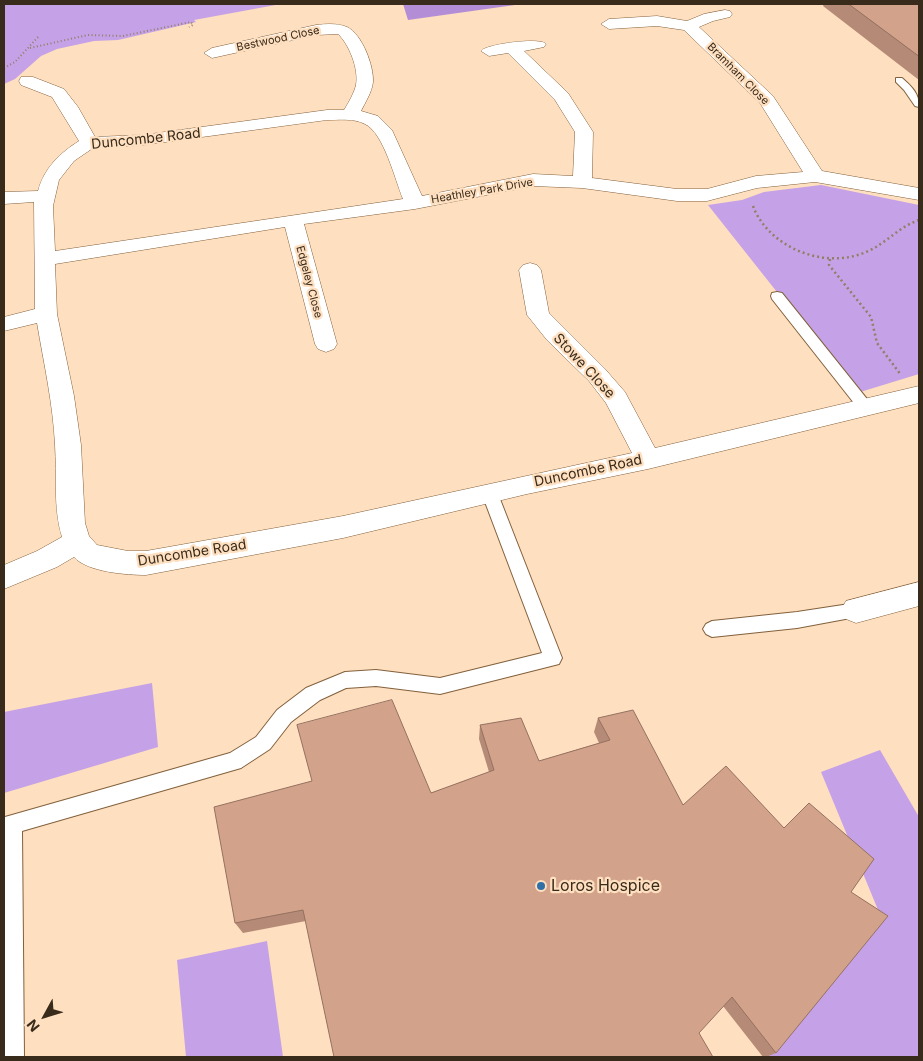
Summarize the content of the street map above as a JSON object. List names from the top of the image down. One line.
{"streets":{"street":["Bestwood Close","Bramham Close","Duncombe Road","Heathley Park Drive","Edgeley Close","Stowe Close"]},"crossings":[["Bestwood Close","Duncombe Road"],["Bramham Close","Heathley Park Drive"],["Duncombe Road","Heathley Park Drive"],["Duncombe Road","Stowe Close"],["Heathley Park Drive","Edgeley Close"]],"places":["Loros Hospice"],"north":"bottom left"}
